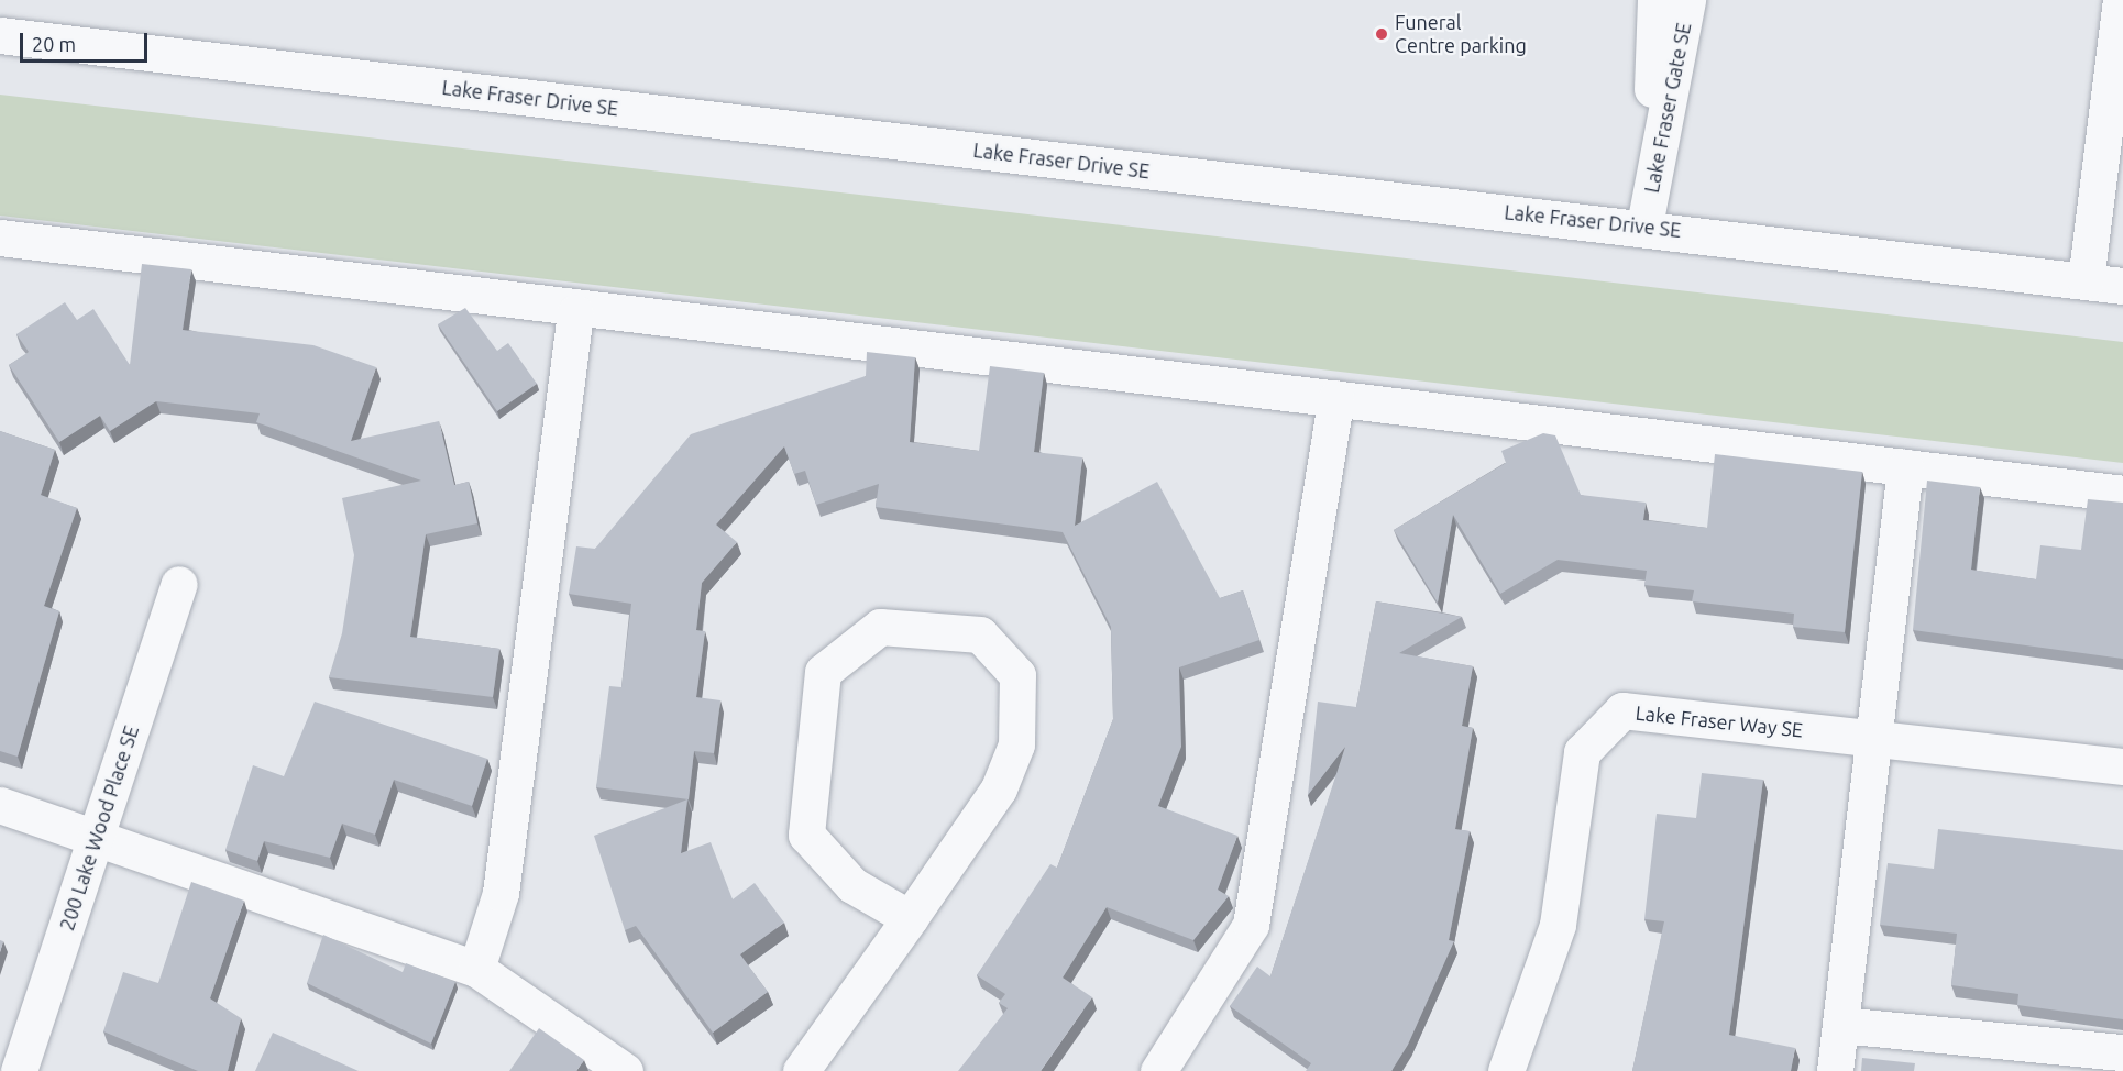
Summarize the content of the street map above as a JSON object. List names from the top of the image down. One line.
{"streets":{"street":["Lake Fraser Drive SE","Lake Fraser Gate SE","Lake Fraser Way SE","200 Lake Wood Place SE"]},"crossings":[["Lake Fraser Drive SE","Lake Fraser Gate SE"]],"places":["Funeral Centre parking"],"scale_bar":"20 m"}
